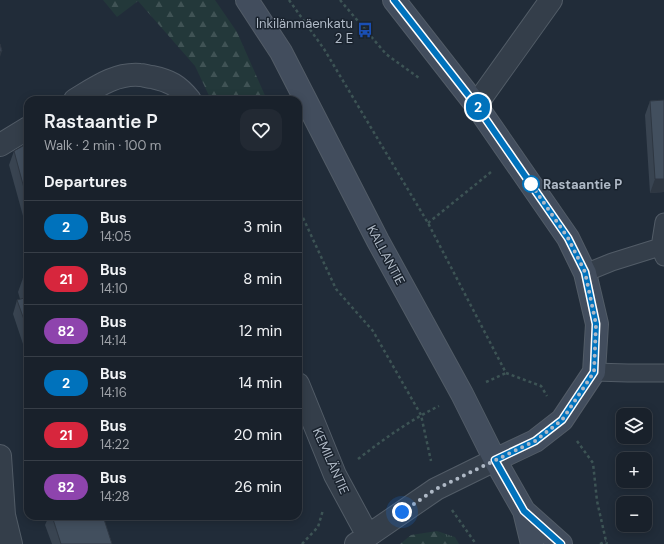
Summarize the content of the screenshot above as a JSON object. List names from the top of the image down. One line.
{"streets":{"main road":["KALLANTIE"],"street":["KEMILÄNTIE"]},"places":{"bus stop":["Inkilänmäenkatu 2 E"],"other":["Rastaantie P"]},"lines":["bus line 2"],"page":{"on_map":"2","heading":[["Rastaantie P","Walk · 2 min · 100 m"],"Departures"],"list":[{"mark":"2","name":"Bus","note":"14:05","value":"3 min"},{"mark":"21","name":"Bus","note":"14:10","value":"8 min"},{"mark":"82","name":"Bus","note":"14:14","value":"12 min"},{"mark":"2","name":"Bus","note":"14:16","value":"14 min"},{"mark":"21","name":"Bus","note":"14:22","value":"20 min"},{"mark":"82","name":"Bus","note":"14:28","value":"26 min"}],"map_buttons":["+","−"]}}
